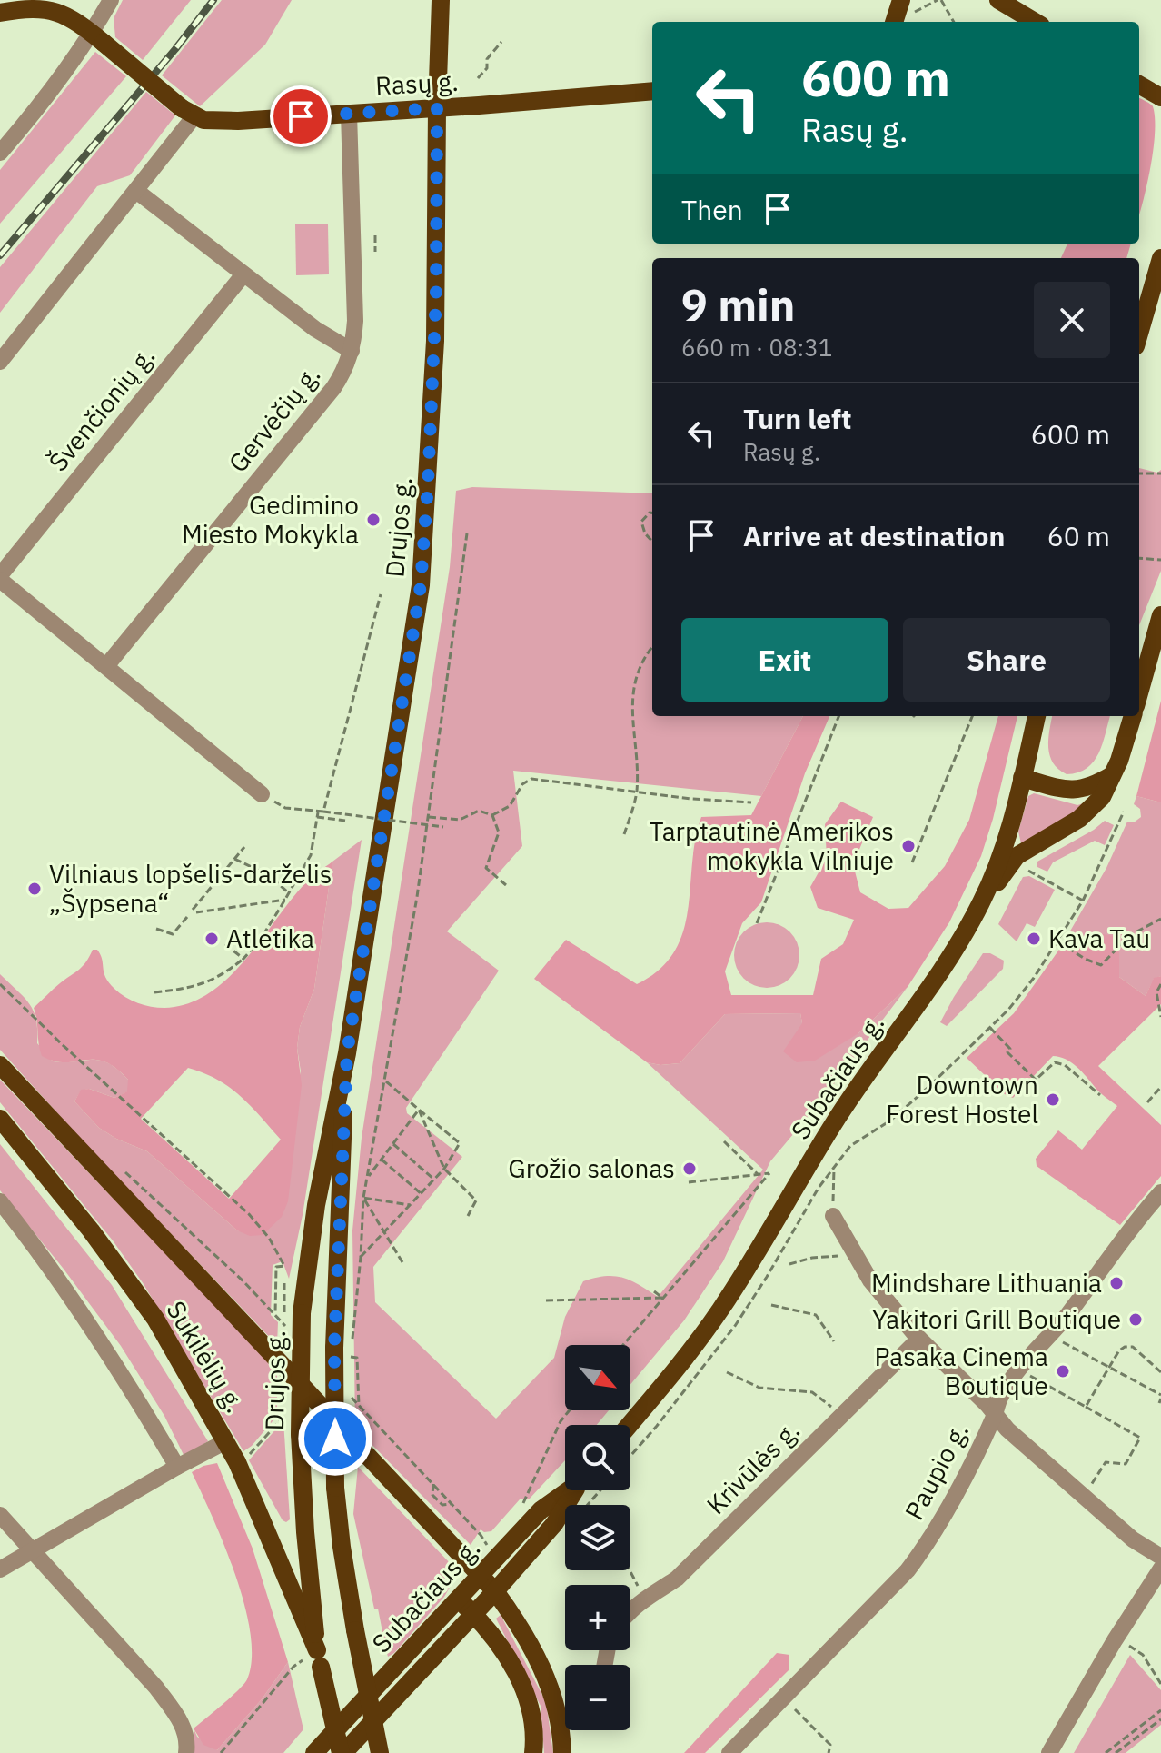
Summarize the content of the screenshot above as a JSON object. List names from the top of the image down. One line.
{"streets":{"main road":["Rasų g.","Drujos g.","Subačiaus g.","Sukilėlių g."],"street":["Švenčionių g.","Gervėčių g.","Krivūlės g.","Paupio g."]},"crossings":[["Rasų g.","Gervėčių g."],["Rasų g.","Drujos g."],["Drujos g.","Subačiaus g."],["Drujos g.","Sukilėlių g."]],"places":["Gedimino Miesto Mokykla","Tarptautinė Amerikos mokykla Vilniuje","Vilniaus lopšelis-darželis „Šypsena“","Atletika","Kava Tau","Downtown Forest Hostel","Grožio salonas","Mindshare Lithuania","Yakitori Grill Boutique","Pasaka Cinema Boutique"],"north":"bottom right","page":{"turn":["600 m","Rasų g."],"then":"Then","heading":["9 min","660 m · 08:31"],"list":[{"name":"Turn left","note":"Rasų g.","value":"600 m"},{"name":"Arrive at destination","value":"60 m"}],"buttons":["Exit","Share"],"map_buttons":["+","−"]}}
